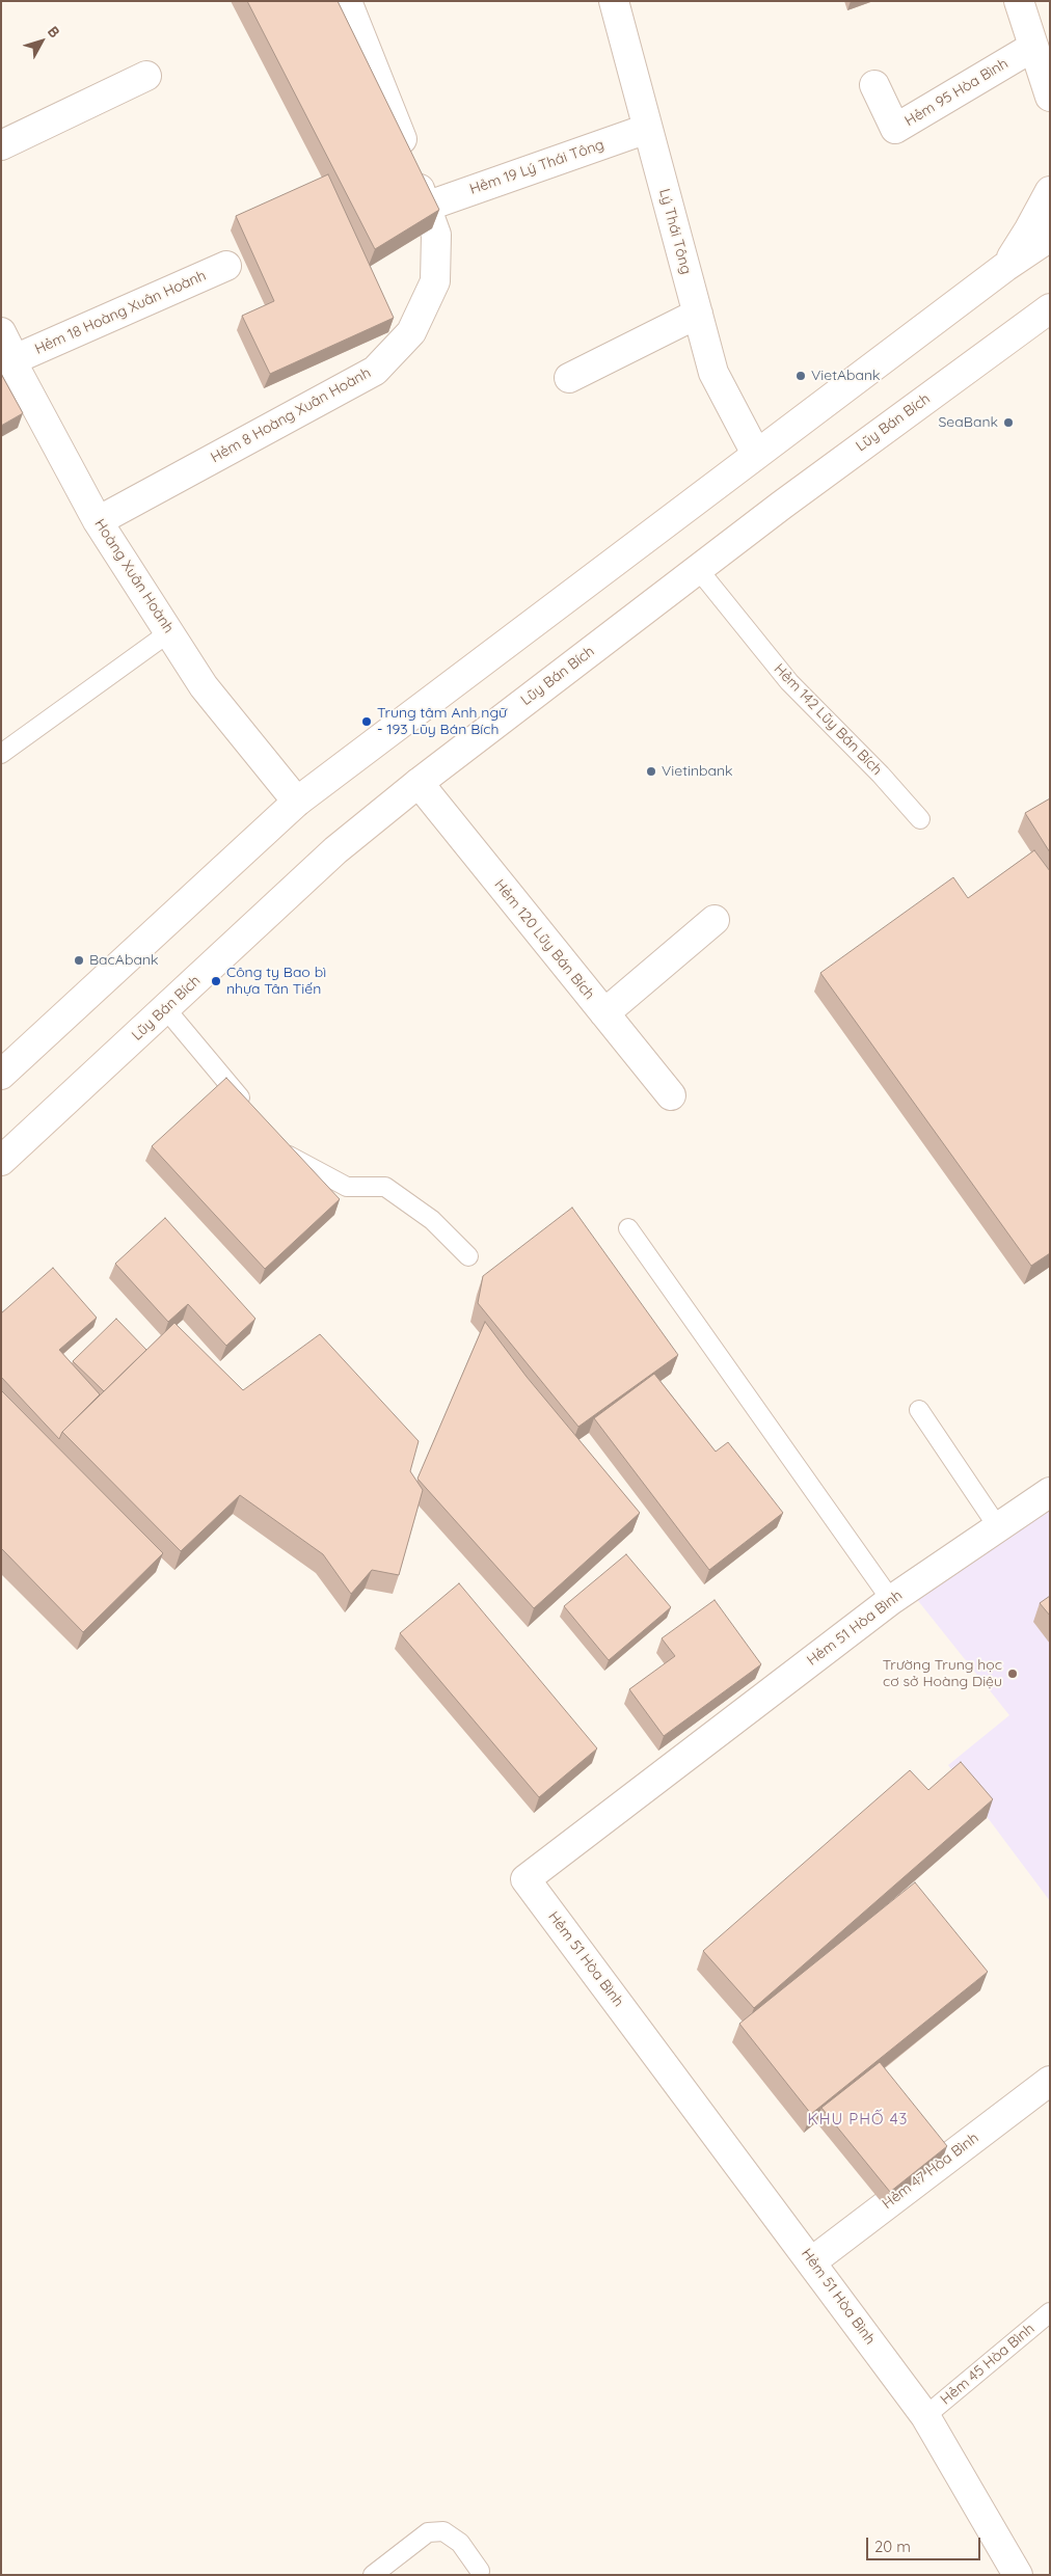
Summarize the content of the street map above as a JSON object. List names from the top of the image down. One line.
{"streets":{"street":["Hẻm 95 Hòa Bình","Hẻm 19 Lý Thái Tông","Lý Thái Tông","Hẻm 18 Hoàng Xuân Hoành","Hẻm 8 Hoàng Xuân Hoành","Lũy Bán Bích","Hoàng Xuân Hoành","Hẻm 120 Lũy Bán Bích","Hẻm 51 Hòa Bình","Hẻm 47 Hòa Bình"],"lane":["Hẻm 142 Lũy Bán Bích","Hẻm 45 Hòa Bình"]},"crossings":[["Hẻm 19 Lý Thái Tông","Lý Thái Tông"],["Hẻm 19 Lý Thái Tông","Hẻm 8 Hoàng Xuân Hoành"],["Hẻm 18 Hoàng Xuân Hoành","Hoàng Xuân Hoành"],["Hẻm 8 Hoàng Xuân Hoành","Hoàng Xuân Hoành"],["Lũy Bán Bích","Hẻm 142 Lũy Bán Bích"],["Lũy Bán Bích","Hẻm 120 Lũy Bán Bích"],["Hẻm 51 Hòa Bình","Hẻm 47 Hòa Bình"],["Hẻm 51 Hòa Bình","Hẻm 45 Hòa Bình"]],"districts":["KHU PHỐ 43"],"places":["VietAbank","SeaBank","Trung tâm Anh ngữ - 193 Lũy Bán Bích","Vietinbank","BacAbank","Công ty Bao bì nhựa Tân Tiến","Trường Trung học cơ sở Hoàng Diệu"],"scale_bar":"20 m","north":"top right"}
